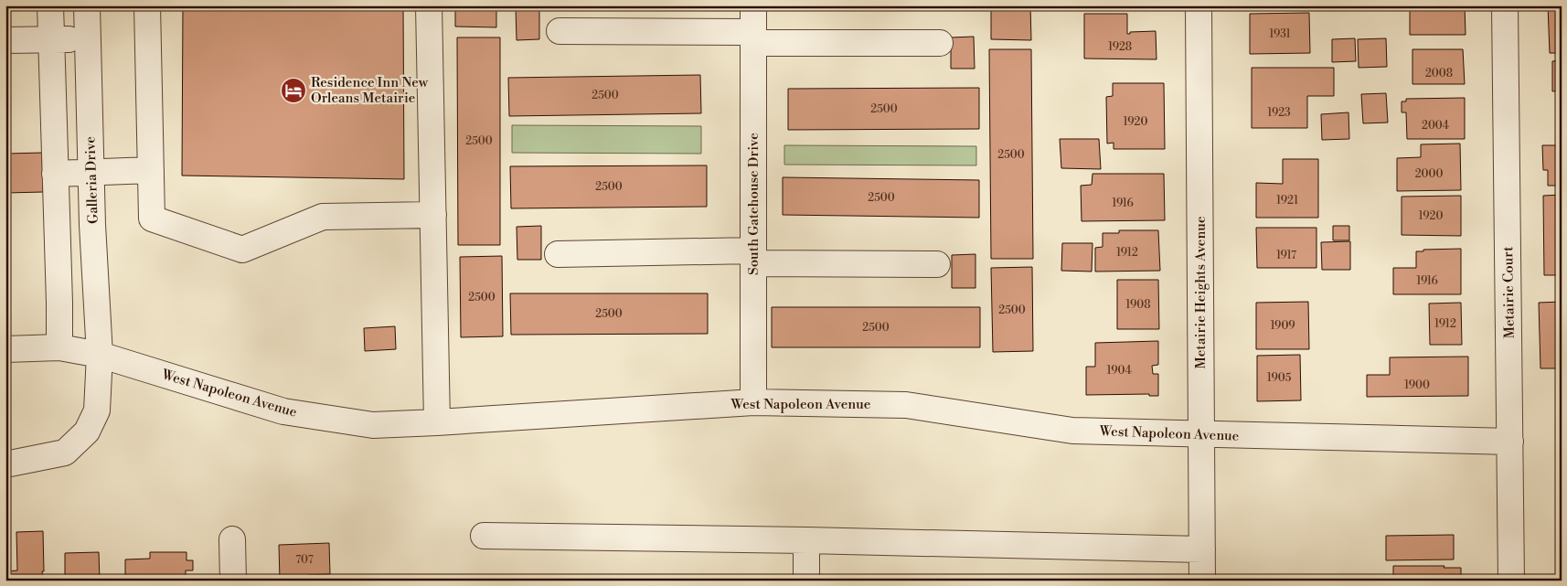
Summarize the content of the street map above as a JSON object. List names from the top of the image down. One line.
{"streets":{"street":["Galleria Drive","South Gatehouse Drive","Metairie Heights Avenue","Metairie Court","West Napoleon Avenue"]},"crossings":[["Galleria Drive","West Napoleon Avenue"],["South Gatehouse Drive","West Napoleon Avenue"],["Metairie Heights Avenue","West Napoleon Avenue"],["Metairie Court","West Napoleon Avenue"]],"places":{"hotel":["Residence Inn New Orleans Metairie"]},"house_numbers":["1931","1928","2008","2500","2500","1923","1920","2004","2500","2500","2000","2500","2500","1921","1916","1920","1912","1917","1916","2500","1908","2500","2500","1912","1909","2500","1904","1905","1900","707"]}
